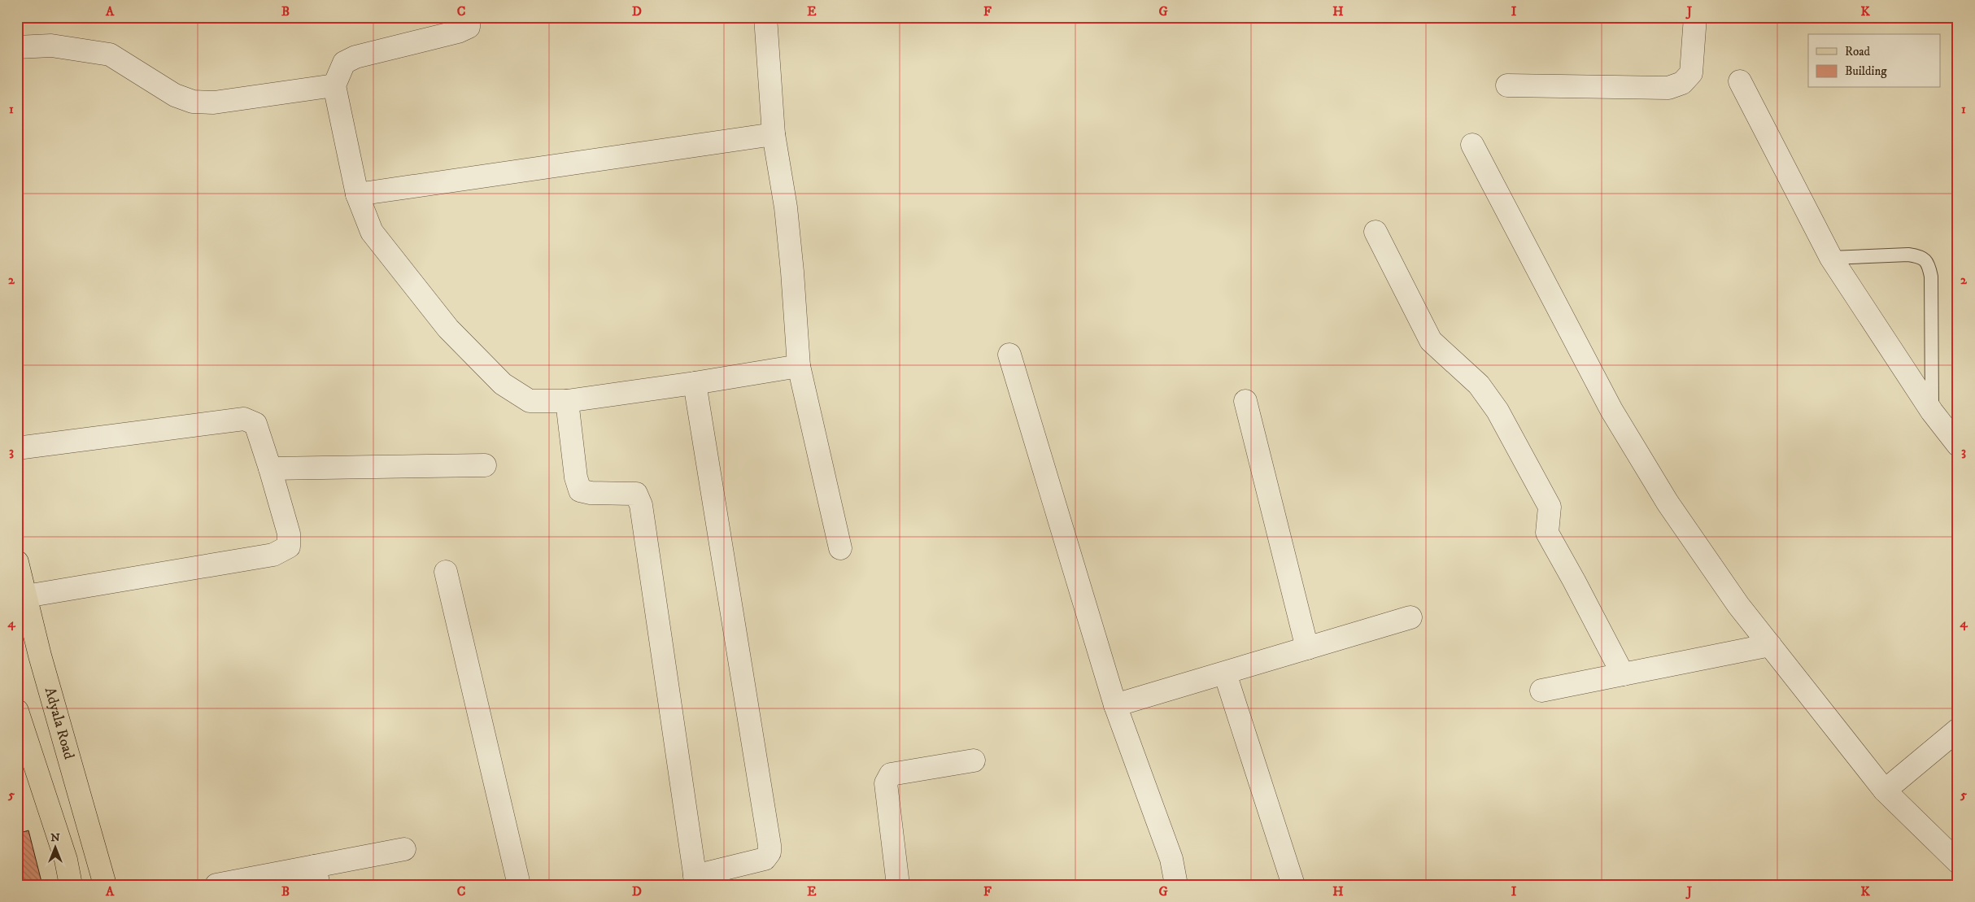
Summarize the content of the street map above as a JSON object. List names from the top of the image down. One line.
{"streets":{"main road":["Adyala Road"]},"legend":["Road","Building"],"north":"top","grid":{"columns":["A","B","C","D","E","F","G","H","I","J","K"],"rows":["1","2","3","4","5"]}}
